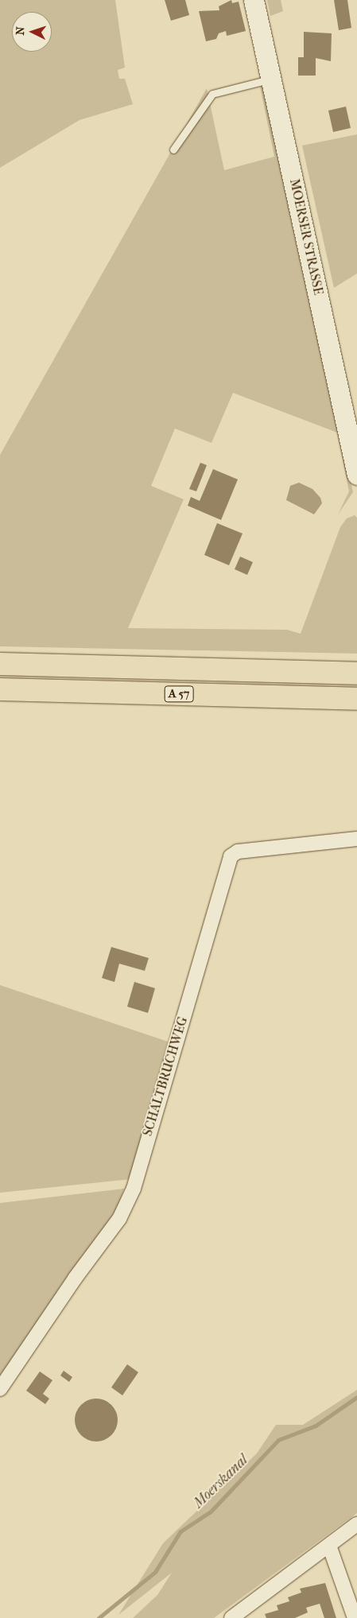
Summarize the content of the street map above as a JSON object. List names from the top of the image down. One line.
{"streets":{"highway":["A 57"],"street":["MOERSER STRASSE","SCHALTBRUCHWEG"]},"water":["Moerskanal"],"north":"left"}
